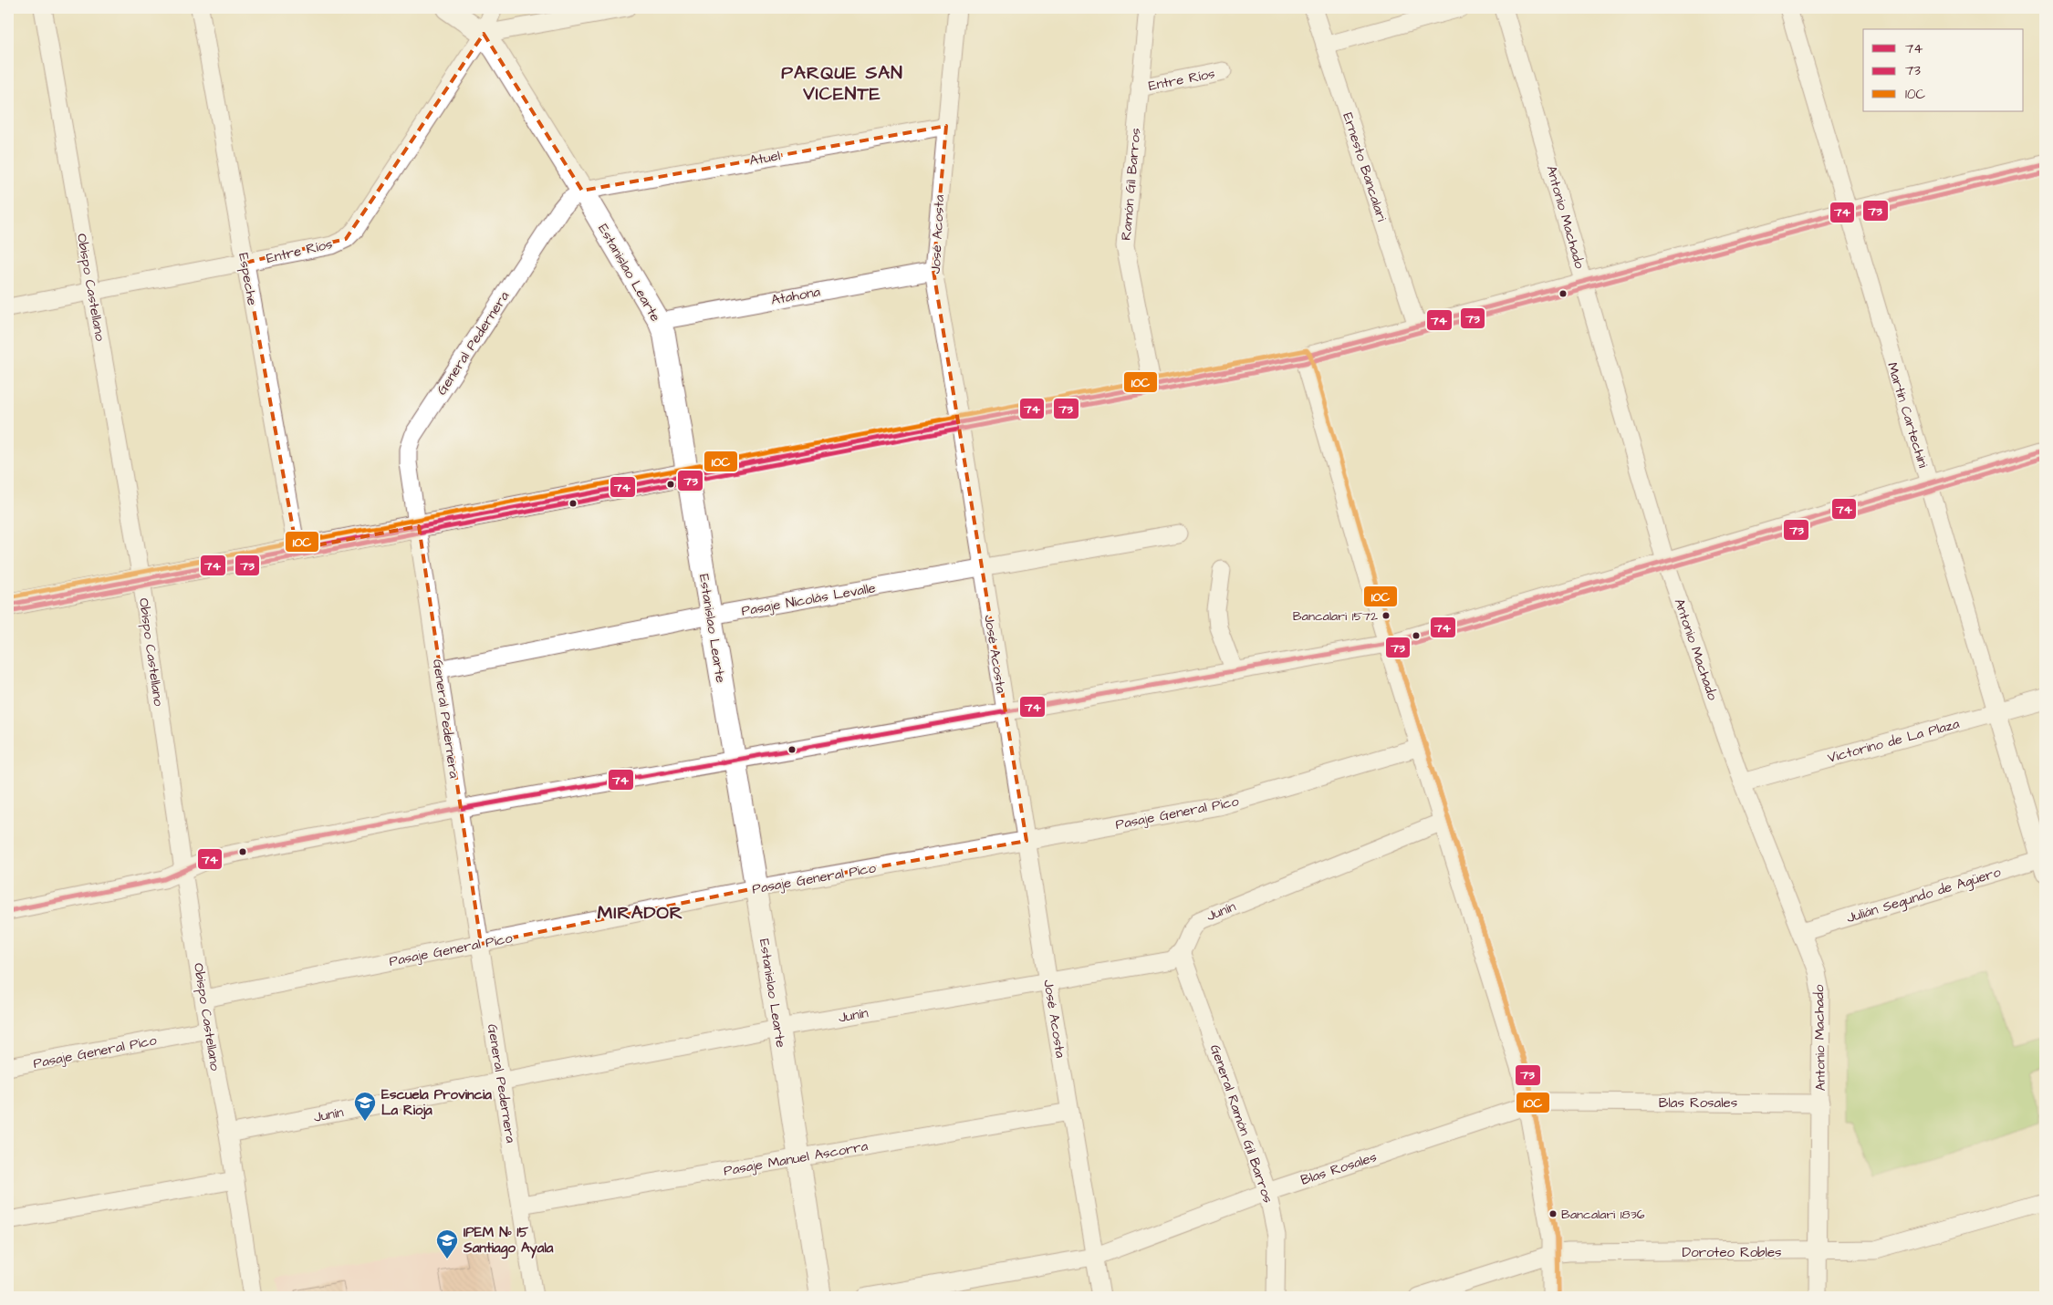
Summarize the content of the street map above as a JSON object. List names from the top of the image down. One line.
{"streets":{"main road":["Estanislao Learte"],"street":["Entre Ríos","Atuel","Ernesto Bancalari","Ramón Gil Barros","Antonio Machado","José Acosta","Espeche","Obispo Castellano","Atahona","General Pedernera","Martín Cartechini","Pasaje Nicolás Levalle","Victorino de La Plaza","Pasaje General Pico","Julián Segundo de Agüero","Junín","Blas Rosales","General Ramón Gil Barros","Pasaje Manuel Ascorra","Doroteo Robles"]},"crossings":[["Entre Ríos","Ramón Gil Barros"],["Entre Ríos","Estanislao Learte"],["Entre Ríos","Espeche"],["Entre Ríos","Obispo Castellano"],["Atuel","José Acosta"],["Atuel","Estanislao Learte"],["Atuel","General Pedernera"],["Antonio Machado","Victorino de La Plaza"],["Antonio Machado","Julián Segundo de Agüero"],["Antonio Machado","Blas Rosales"],["Antonio Machado","Doroteo Robles"],["José Acosta","Atahona"],["José Acosta","Pasaje Nicolás Levalle"],["José Acosta","Pasaje General Pico"],["José Acosta","Junín"],["José Acosta","Blas Rosales"],["José Acosta","Pasaje Manuel Ascorra"],["Estanislao Learte","Atahona"],["Estanislao Learte","General Pedernera"],["Estanislao Learte","Pasaje Nicolás Levalle"],["Estanislao Learte","Pasaje General Pico"],["Estanislao Learte","Junín"],["Estanislao Learte","Pasaje Manuel Ascorra"],["Obispo Castellano","Pasaje General Pico"],["Obispo Castellano","Junín"],["General Pedernera","Pasaje Nicolás Levalle"],["General Pedernera","Pasaje General Pico"],["General Pedernera","Junín"],["General Pedernera","Pasaje Manuel Ascorra"],["Martín Cartechini","Victorino de La Plaza"],["Martín Cartechini","Julián Segundo de Agüero"],["Junín","General Ramón Gil Barros"],["Blas Rosales","General Ramón Gil Barros"]],"districts":["PARQUE SAN VICENTE","MIRADOR"],"places":{"other":["Bancalari 1572","Bancalari 1836"],"school or university":["Escuela Provincia La Rioja","IPEM Nº 15 Santiago Ayala"]},"lines":["transit line 74","transit line 73","transit line 10C"],"legend":["74","73","10C"]}
